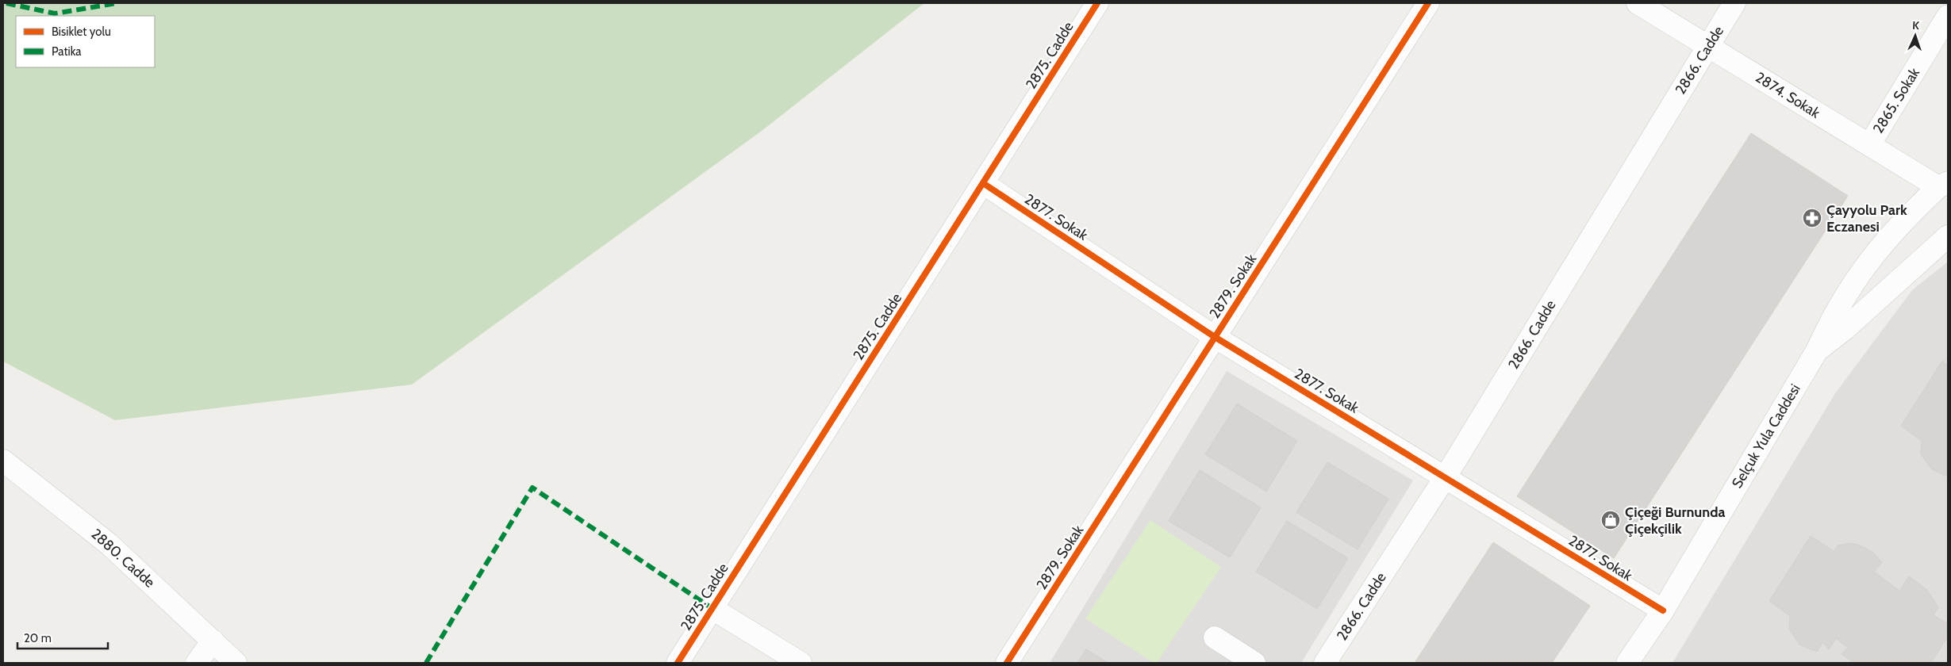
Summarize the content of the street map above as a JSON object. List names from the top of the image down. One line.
{"streets":{"street":["2875. Cadde","2866. Cadde","2874. Sokak","2865. Sokak","2877. Sokak","2879. Sokak","Selçuk Yula Caddesi","2880. Cadde"]},"crossings":[["2875. Cadde","2877. Sokak"],["2866. Cadde","2874. Sokak"],["2866. Cadde","2877. Sokak"],["2874. Sokak","2865. Sokak"],["2874. Sokak","Selçuk Yula Caddesi"],["2877. Sokak","2879. Sokak"],["2877. Sokak","Selçuk Yula Caddesi"]],"places":{"pharmacy":["Çayyolu Park Eczanesi"],"shop":["Çiçeği Burnunda Çiçekçilik"]},"legend":["Bisiklet yolu","Patika"],"scale_bar":"20 m","north":"top"}
